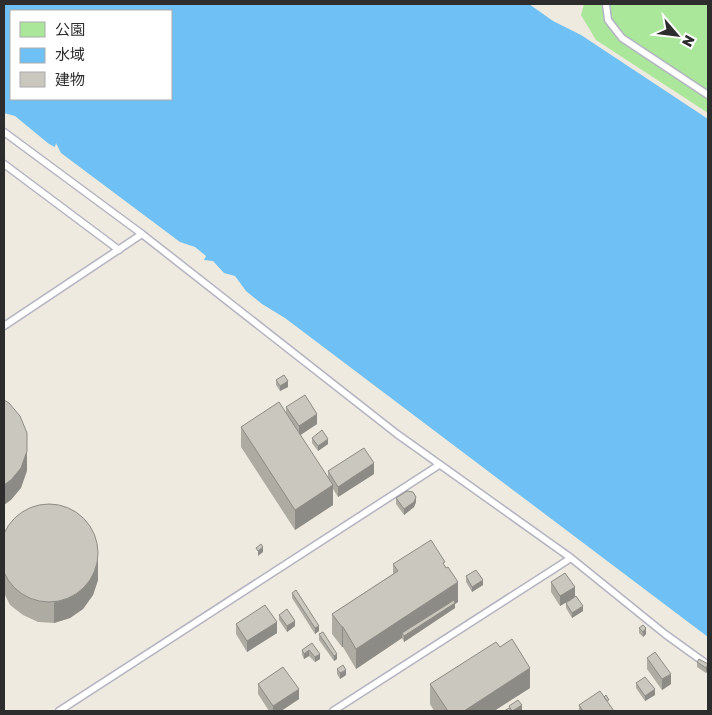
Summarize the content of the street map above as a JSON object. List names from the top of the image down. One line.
{"legend":["公園","水域","建物"],"north":"bottom right"}
